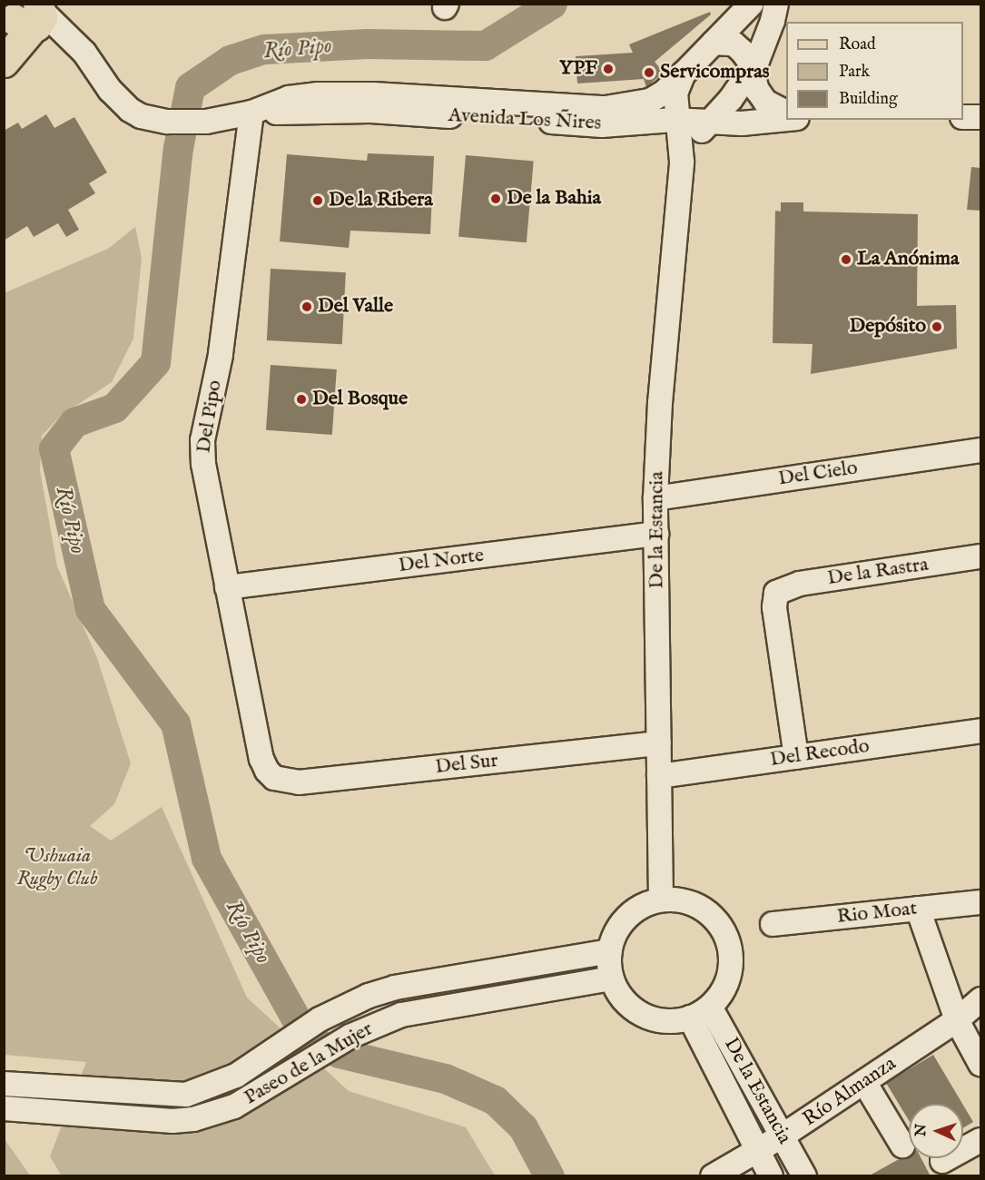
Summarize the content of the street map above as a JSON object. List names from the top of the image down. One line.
{"streets":{"street":["Avenida Los Ñires","Del Pipo","Del Cielo","De la Estancia","Del Norte","De la Rastra","Del Recodo","Del Sur","Rio Moat","Paseo de la Mujer","Río Almanza"]},"crossings":[["Avenida Los Ñires","Del Pipo"],["Avenida Los Ñires","De la Estancia"],["Del Pipo","Del Norte"],["Del Pipo","Del Sur"],["Del Cielo","De la Estancia"],["De la Estancia","Del Norte"],["De la Estancia","Del Recodo"],["De la Estancia","Del Sur"],["De la Estancia","Paseo de la Mujer"],["De la Estancia","Río Almanza"],["De la Rastra","Del Recodo"]],"water":["Río Pipo"],"parks":["Ushuaia Rugby Club"],"places":["YPF","Servicompras","De la Bahia","De la Ribera","La Anónima","Del Valle","Depósito","Del Bosque"],"legend":["Road","Park","Building"],"north":"left"}
